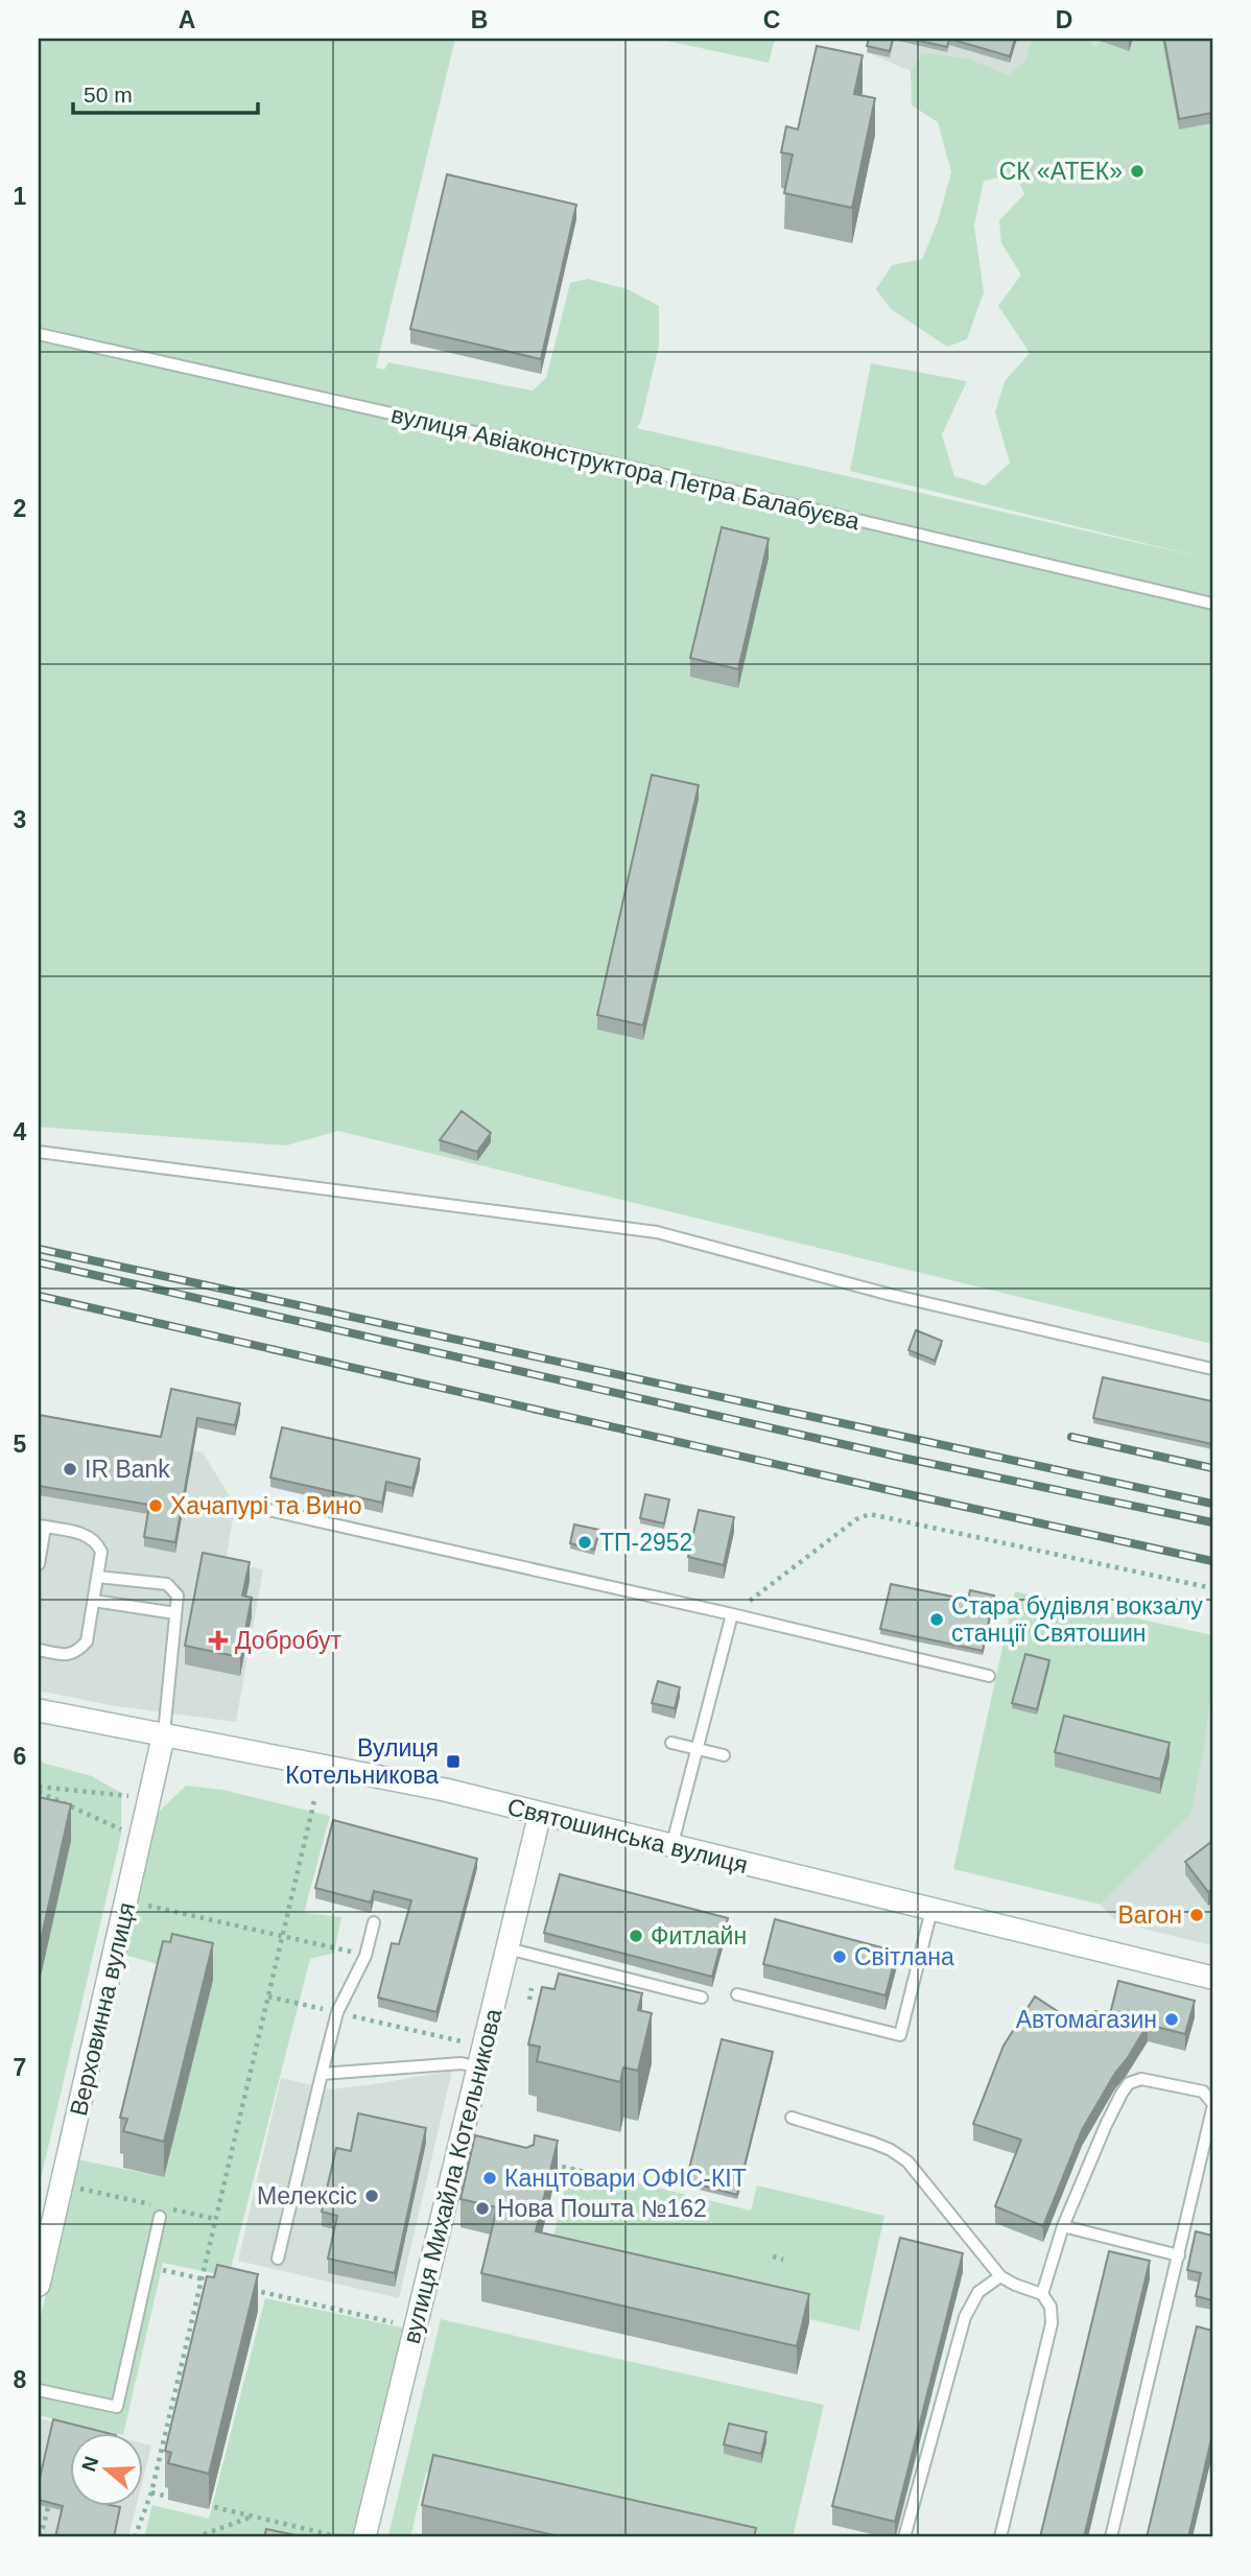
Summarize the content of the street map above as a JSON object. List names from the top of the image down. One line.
{"streets":{"street":["Святошинська вулиця","Верховинна вулиця","вулиця Михайла Котельникова"],"lane":["вулиця Авіаконструктора Петра Балабуєва"]},"crossings":[["Святошинська вулиця","Верховинна вулиця"],["Святошинська вулиця","вулиця Михайла Котельникова"]],"places":{"other":["СК «АТЕК»","IR Bank","Хачапурі та Вино","ТП-2952","Стара будівля вокзалу станції Святошин","Вагон","Фитлайн","Світлана","Автомагазин","Канцтовари ОФІС-КІТ","Мелексіc","Нова Пошта №162"],"health":["Добробут"],"transit":["Вулиця Котельникова"]},"scale_bar":"50 m","north":"left","grid":{"columns":["A","B","C","D"],"rows":["1","2","3","4","5","6","7","8"]}}
